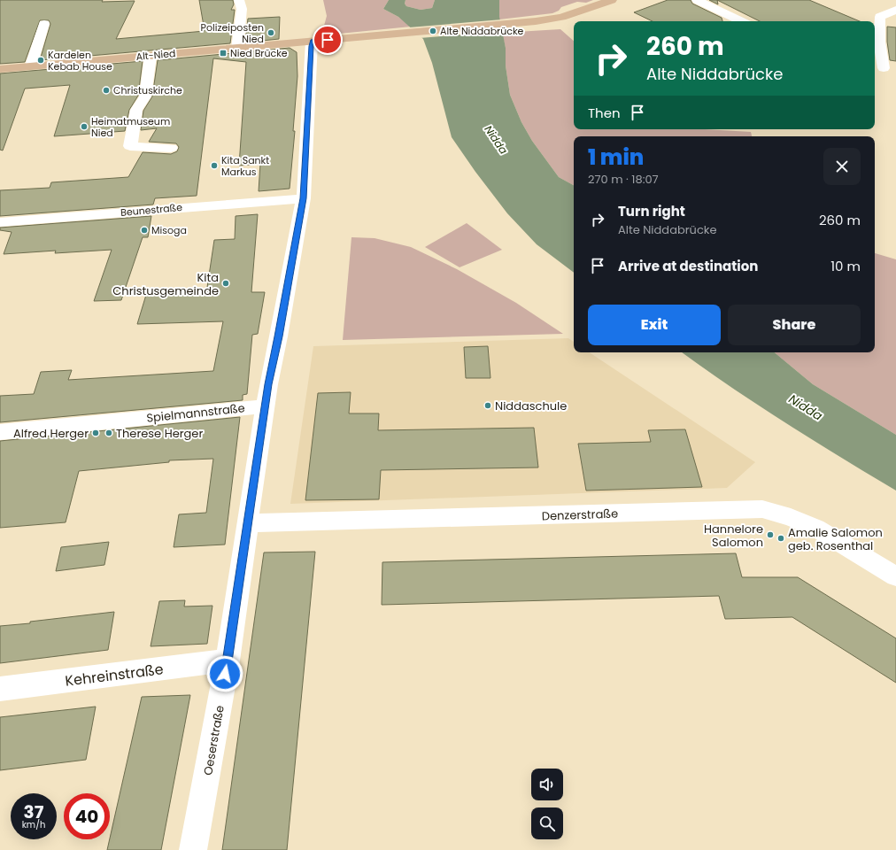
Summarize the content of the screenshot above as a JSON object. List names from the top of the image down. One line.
{"streets":{"main road":["Alt-Nied"],"street":["Beunestraße","Spielmannstraße","Denzerstraße","Kehreinstraße","Oeserstraße"]},"crossings":[["Alt-Nied","Oeserstraße"],["Beunestraße","Oeserstraße"],["Spielmannstraße","Oeserstraße"],["Denzerstraße","Oeserstraße"],["Kehreinstraße","Oeserstraße"]],"water":["Nidda"],"places":{"other":["Alte Niddabrücke","Polizeiposten Nied","Kardelen Kebab House","Christuskirche","Heimatmuseum Nied","Kita Sankt Markus","Misoga","Kita Christusgemeinde","Niddaschule","Alfred Herger","Therese Herger","Hannelore Salomon","Amalie Salomon geb. Rosenthal"],"transit":["Nied Brücke"]},"page":{"turn":["260 m","Alte Niddabrücke"],"then":"Then","heading":["1 min","270 m · 18:07"],"list":[{"name":"Turn right","note":"Alte Niddabrücke","value":"260 m"},{"name":"Arrive at destination","value":"10 m"}],"buttons":["Exit","Share"],"speed":"37 km/h","limit":"40"}}
